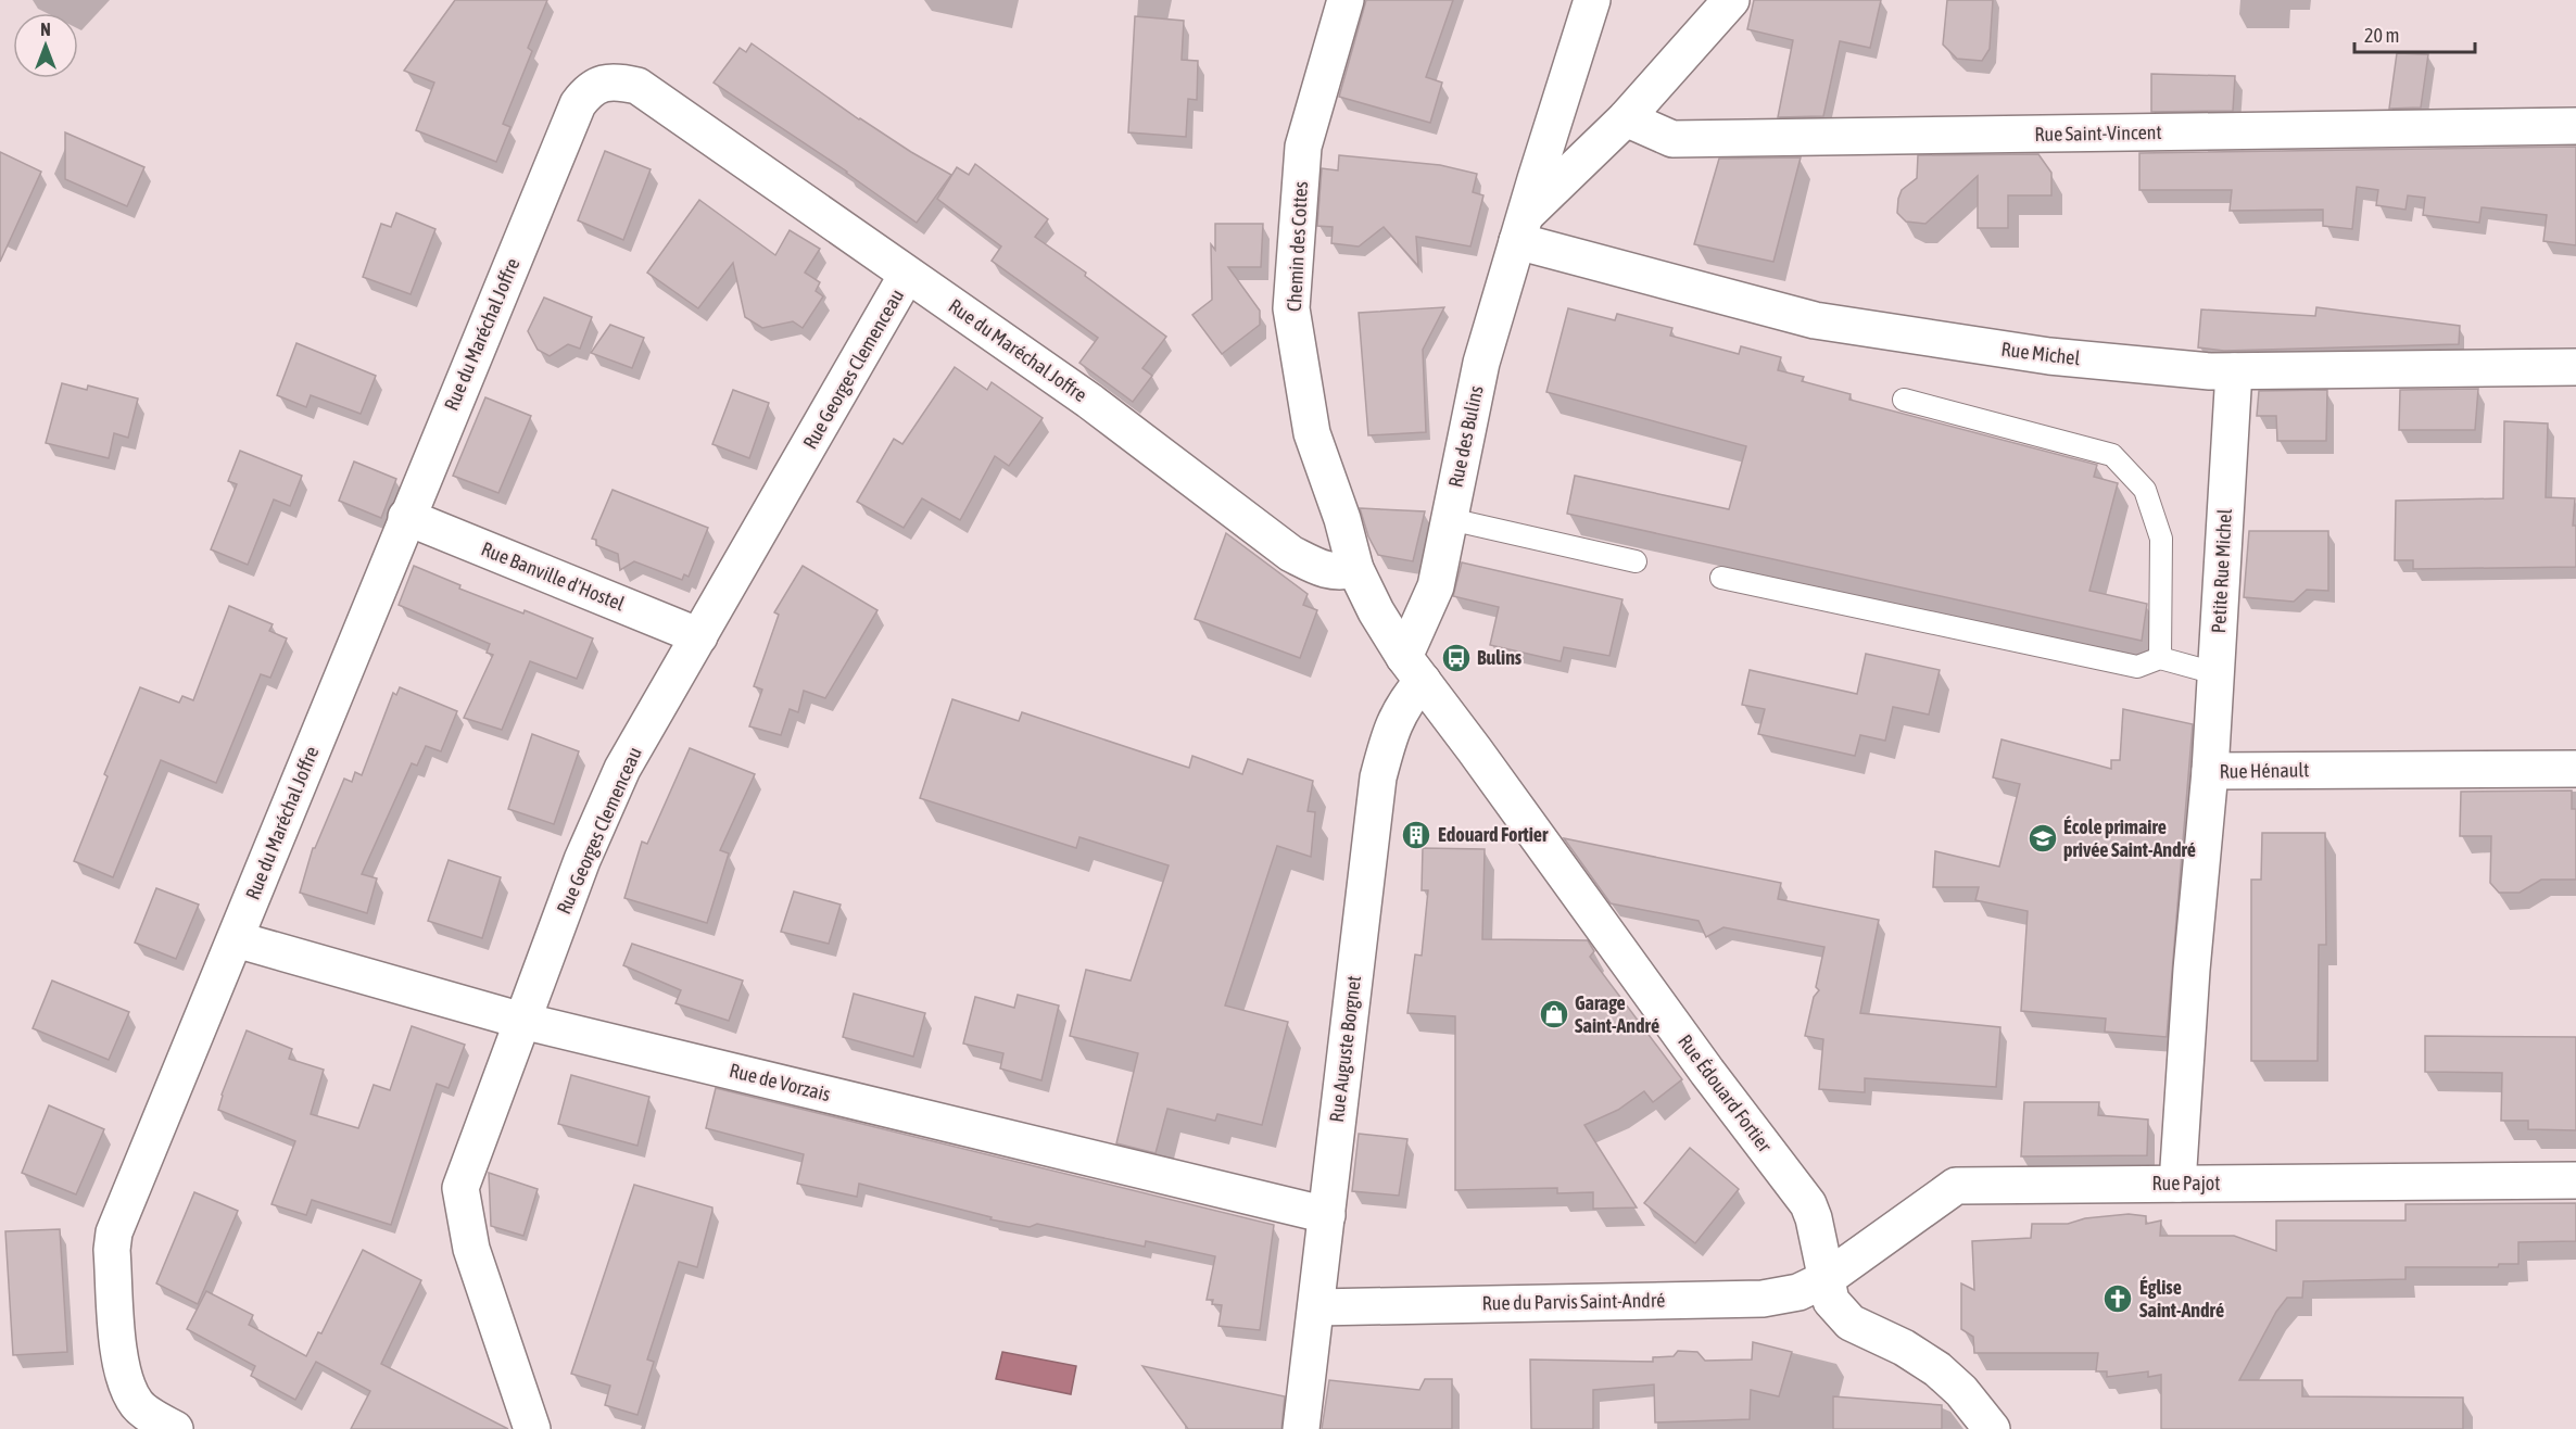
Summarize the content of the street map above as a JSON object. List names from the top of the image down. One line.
{"streets":{"street":["Rue Saint-Vincent","Chemin des Cottes","Rue du Maréchal Joffre","Rue Michel","Rue Georges Clemenceau","Rue des Bulins","Petite Rue Michel","Rue Banville d'Hostel","Rue Hénault","Rue Auguste Borgnet","Rue de Vorzais","Rue Édouard Fortier","Rue Pajot","Rue du Parvis Saint-André"]},"crossings":[["Rue Saint-Vincent","Rue des Bulins"],["Chemin des Cottes","Rue du Maréchal Joffre"],["Chemin des Cottes","Rue Édouard Fortier"],["Rue du Maréchal Joffre","Rue Georges Clemenceau"],["Rue du Maréchal Joffre","Rue Banville d'Hostel"],["Rue du Maréchal Joffre","Rue de Vorzais"],["Rue du Maréchal Joffre","Rue Édouard Fortier"],["Rue Michel","Rue des Bulins"],["Rue Michel","Petite Rue Michel"],["Rue Georges Clemenceau","Rue Banville d'Hostel"],["Rue Georges Clemenceau","Rue de Vorzais"],["Rue des Bulins","Rue Auguste Borgnet"],["Rue des Bulins","Rue Édouard Fortier"],["Petite Rue Michel","Rue Hénault"],["Rue Hénault","Rue Pajot"],["Rue Auguste Borgnet","Rue de Vorzais"],["Rue Auguste Borgnet","Rue Édouard Fortier"],["Rue Auguste Borgnet","Rue du Parvis Saint-André"],["Rue Édouard Fortier","Rue Pajot"],["Rue Édouard Fortier","Rue du Parvis Saint-André"],["Rue Pajot","Rue du Parvis Saint-André"]],"places":{"bus stop":["Bulins"],"building":["Edouard Fortier"],"school or university":["École primaire privée Saint-André"],"shop":["Garage Saint-André"],"church":["Église Saint-André"]},"scale_bar":"20 m","north":"top"}
